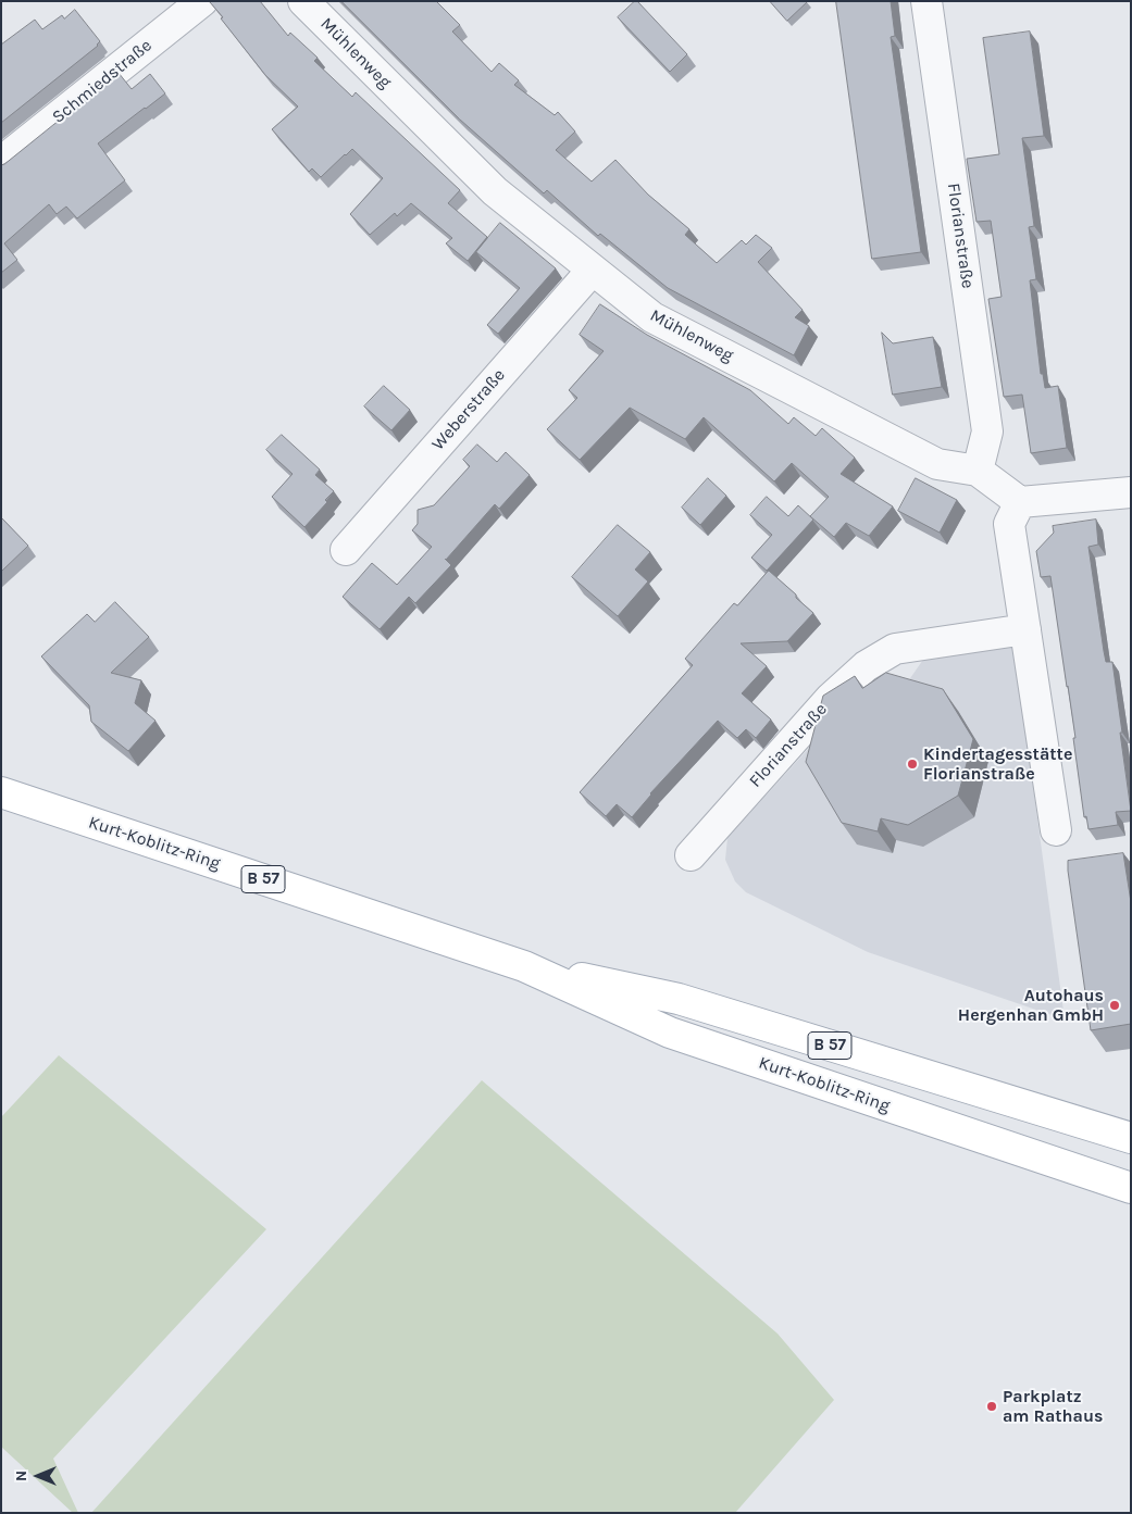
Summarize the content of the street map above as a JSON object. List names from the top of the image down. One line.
{"streets":{"main road":["Kurt-Koblitz-Ring","B 57"],"street":["Mühlenweg","Schmiedstraße","Florianstraße","Weberstraße"]},"crossings":[["Mühlenweg","Florianstraße"],["Mühlenweg","Weberstraße"]],"places":["Kindertagesstätte Florianstraße","Autohaus Hergenhan GmbH","Parkplatz am Rathaus"],"north":"left"}
